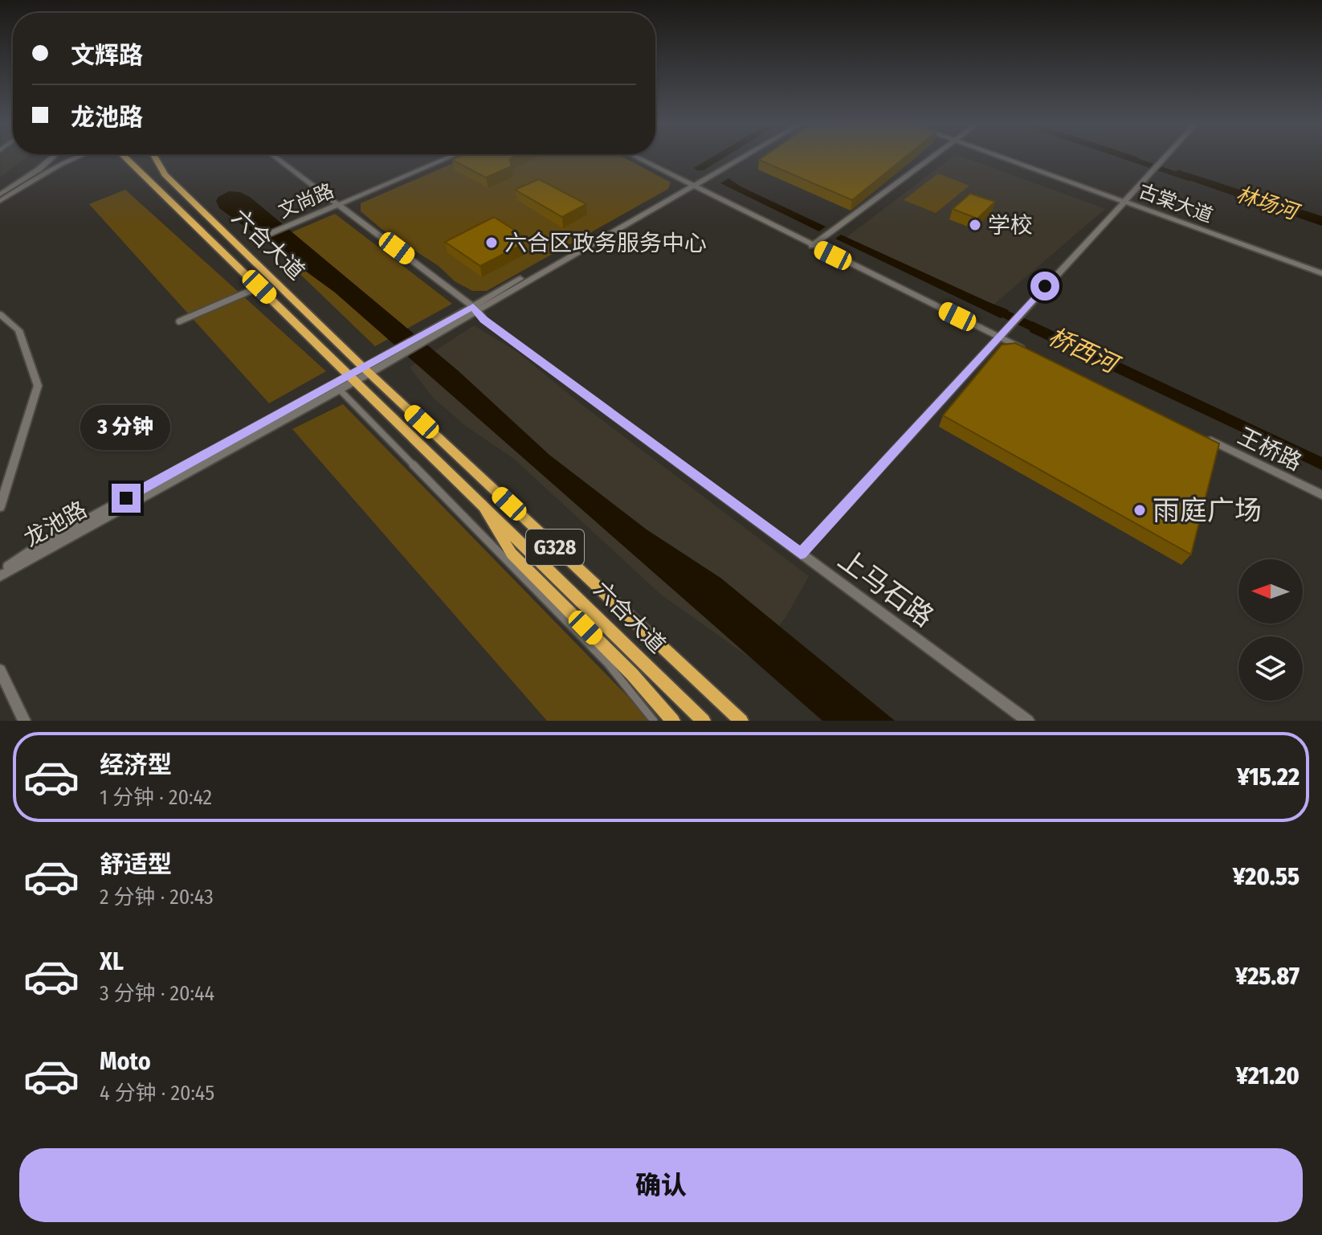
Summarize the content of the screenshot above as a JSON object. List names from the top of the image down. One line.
{"streets":{"highway":["六合大道","G328"],"street":["文尚路","古棠大道","王桥路","龙池路","上马石路"]},"crossings":[["文尚路","上马石路"],["六合大道","龙池路"],["龙池路","上马石路"]],"water":["林场河","桥西河"],"places":["学校","六合区政务服务中心","雨庭广场"],"north":"left","page":{"banner":["文辉路","龙池路"],"bubble":"3 分钟","list":[{"name":"经济型","note":"1 分钟 · 20:42","value":"¥15.22"},{"name":"舒适型","note":"2 分钟 · 20:43","value":"¥20.55"},{"name":"XL","note":"3 分钟 · 20:44","value":"¥25.87"},{"name":"Moto","note":"4 分钟 · 20:45","value":"¥21.20"}],"buttons":"确认"}}
